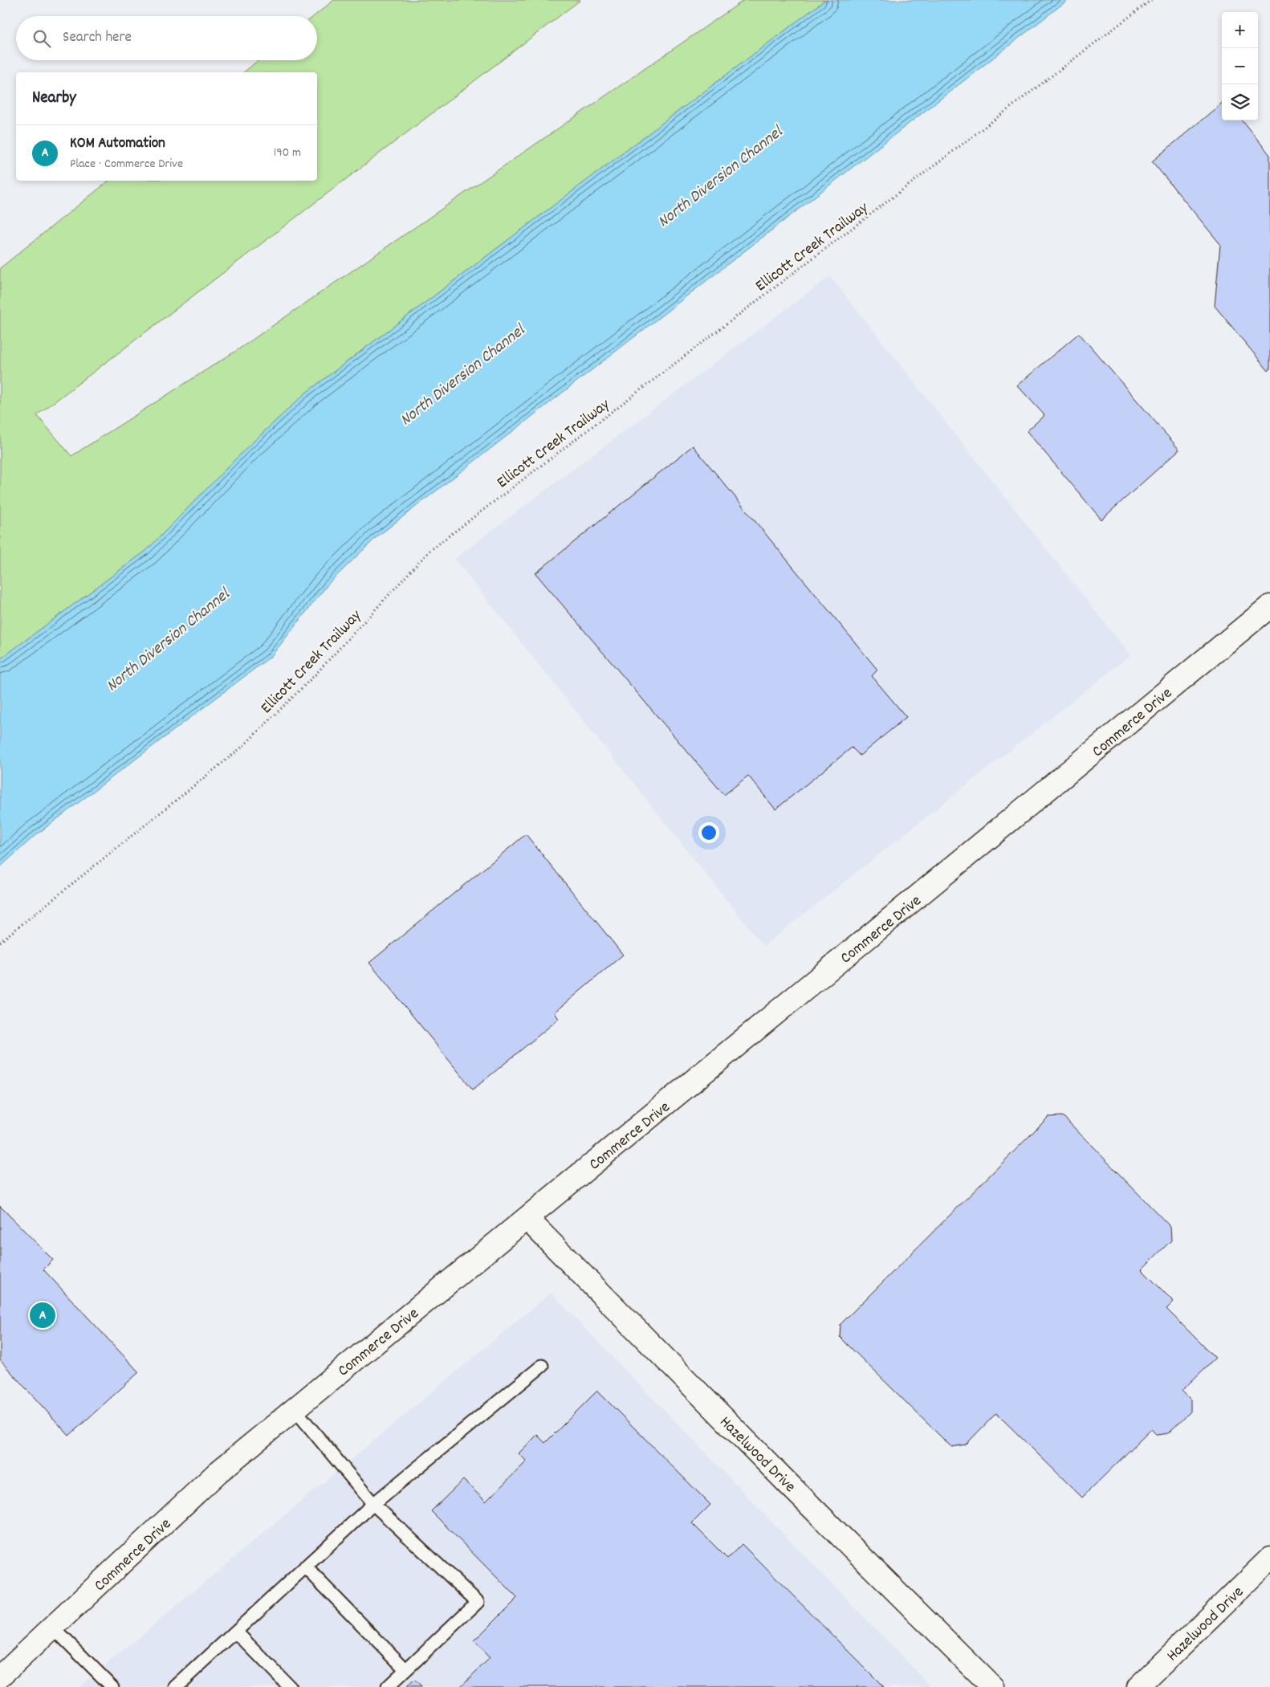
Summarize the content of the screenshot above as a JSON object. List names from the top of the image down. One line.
{"streets":{"street":["Commerce Drive","Hazelwood Drive"],"path":["Ellicott Creek Trailway"]},"crossings":[["Commerce Drive","Hazelwood Drive"]],"water":["North Diversion Channel"],"page":{"map_buttons":["+","−"],"search":"Search here","heading":"Nearby","list":[{"mark":"A","name":"KOM Automation","note":"Place · Commerce Drive","value":"190 m"}],"pins":"A"}}
